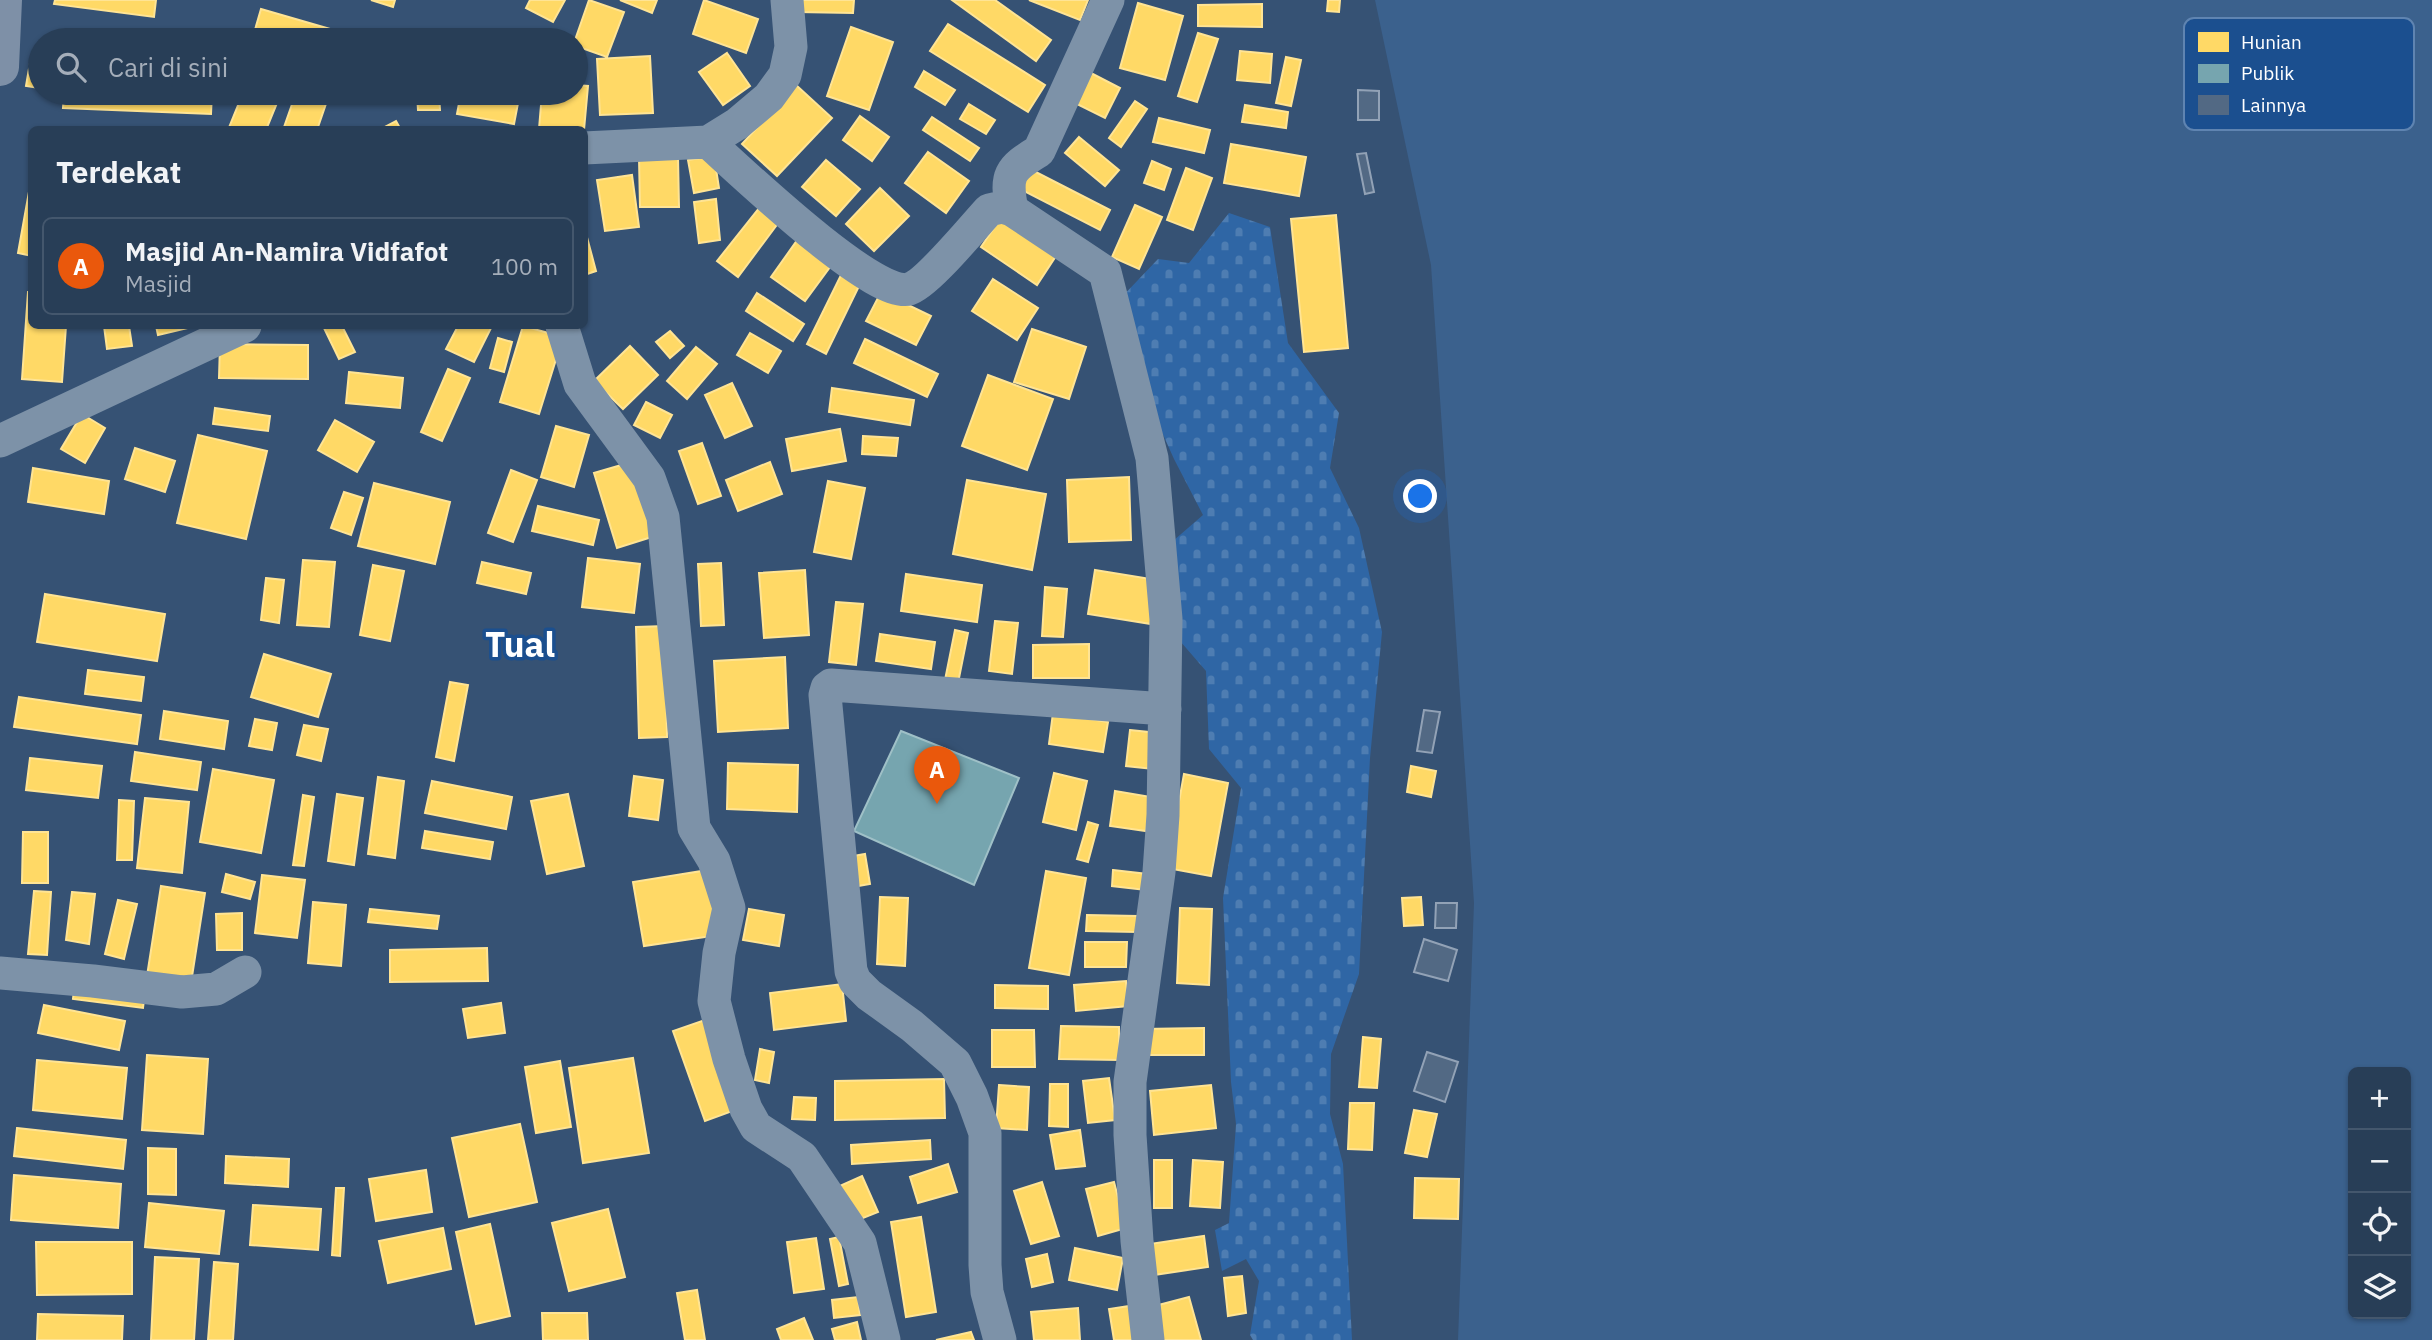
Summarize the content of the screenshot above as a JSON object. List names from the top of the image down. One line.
{"districts":["Tual"],"legend":["Hunian","Publik","Lainnya"],"page":{"search":"Cari di sini","heading":"Terdekat","list":[{"mark":"A","name":"Masjid An-Namira Vidfafot","note":"Masjid","value":"100 m"}],"pins":"A","map_buttons":["+","−"]}}
